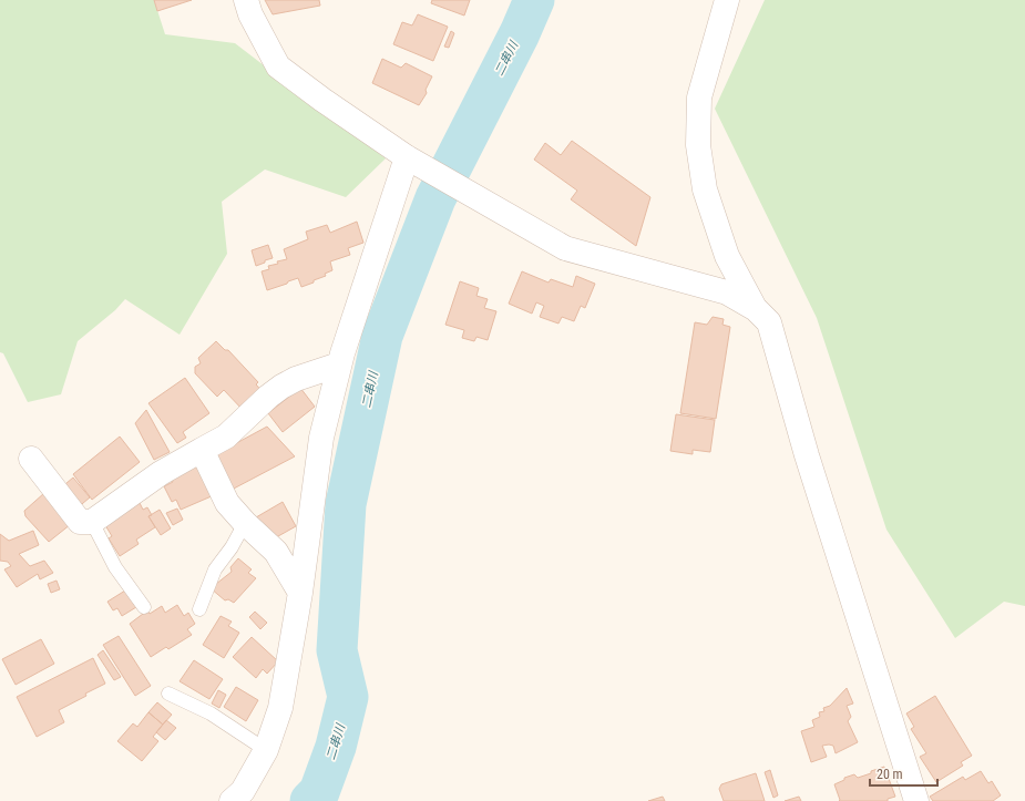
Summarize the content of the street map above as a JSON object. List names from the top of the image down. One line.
{"water":["二串川"],"scale_bar":"20 m"}
